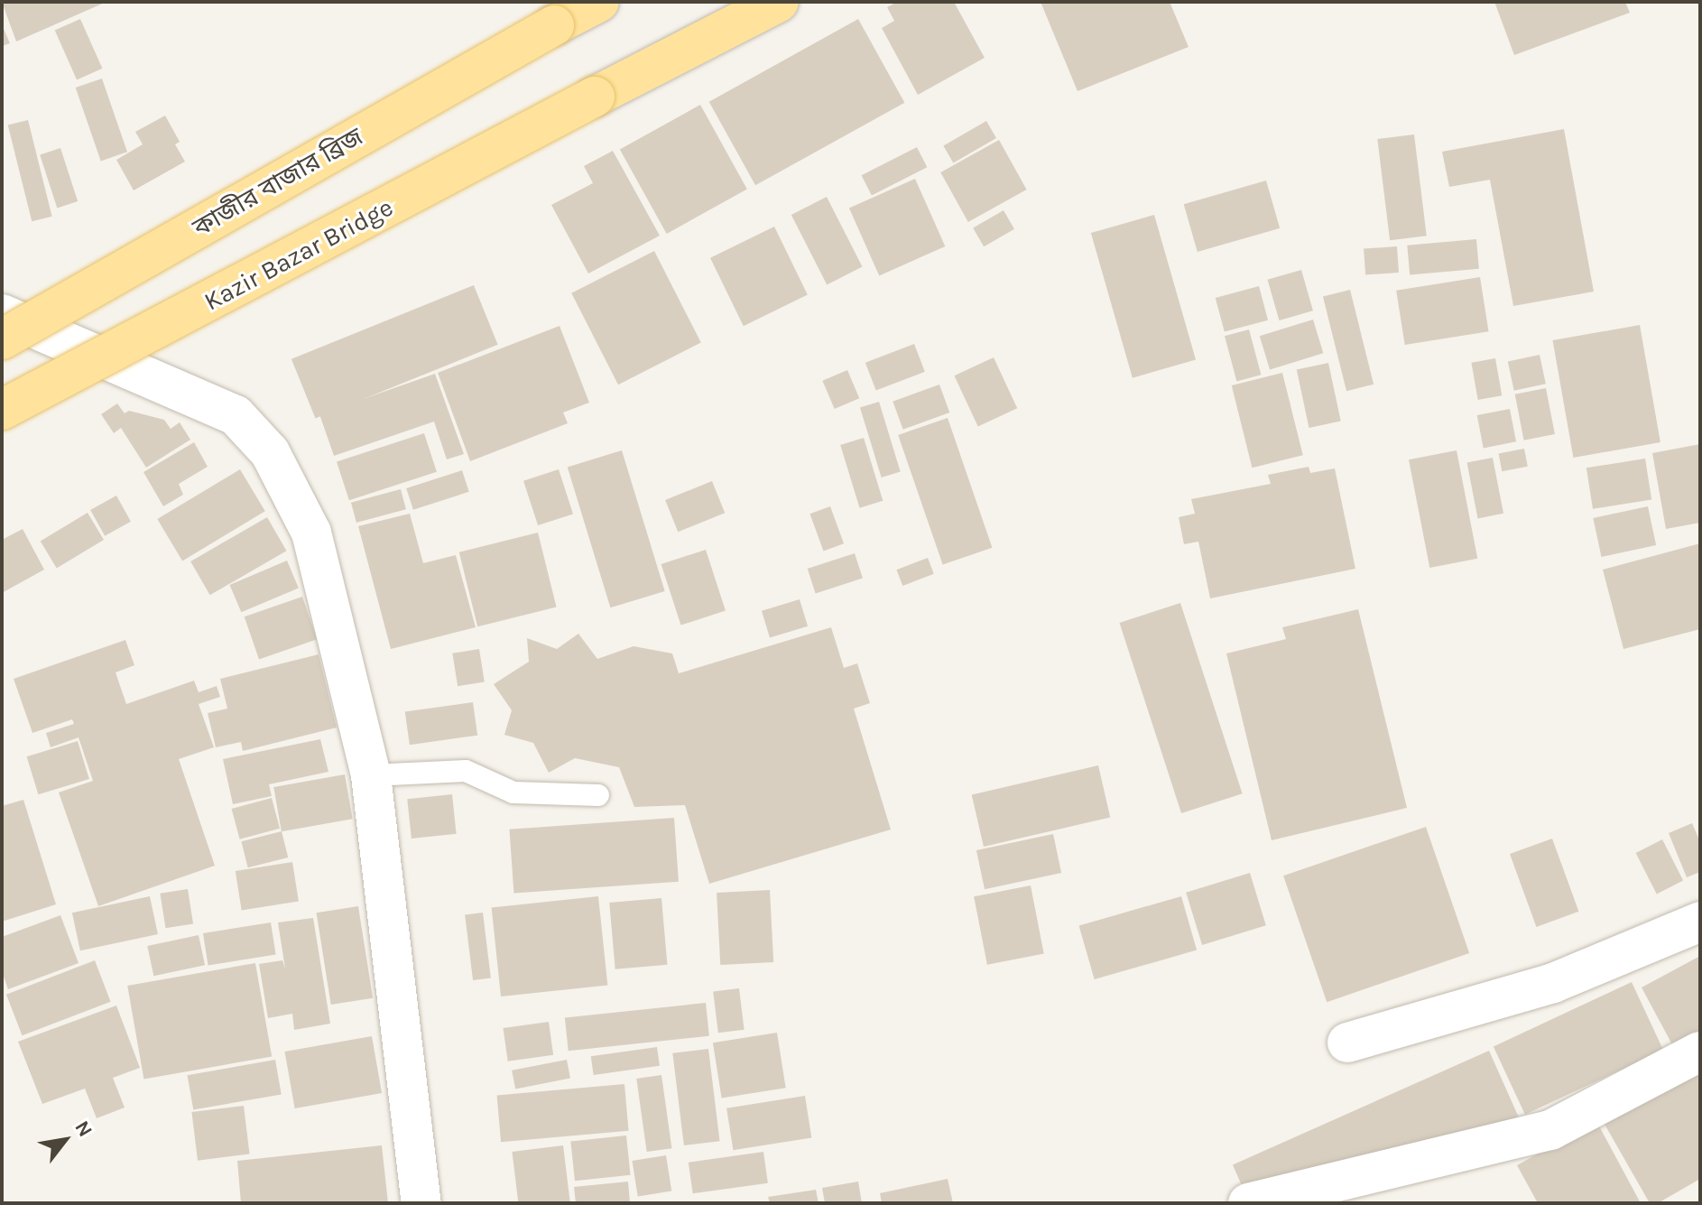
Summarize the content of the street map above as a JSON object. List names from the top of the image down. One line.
{"streets":{"main road":["কাজীর বাজার ব্রিজ","Kazir Bazar Bridge"]},"north":"top right"}
